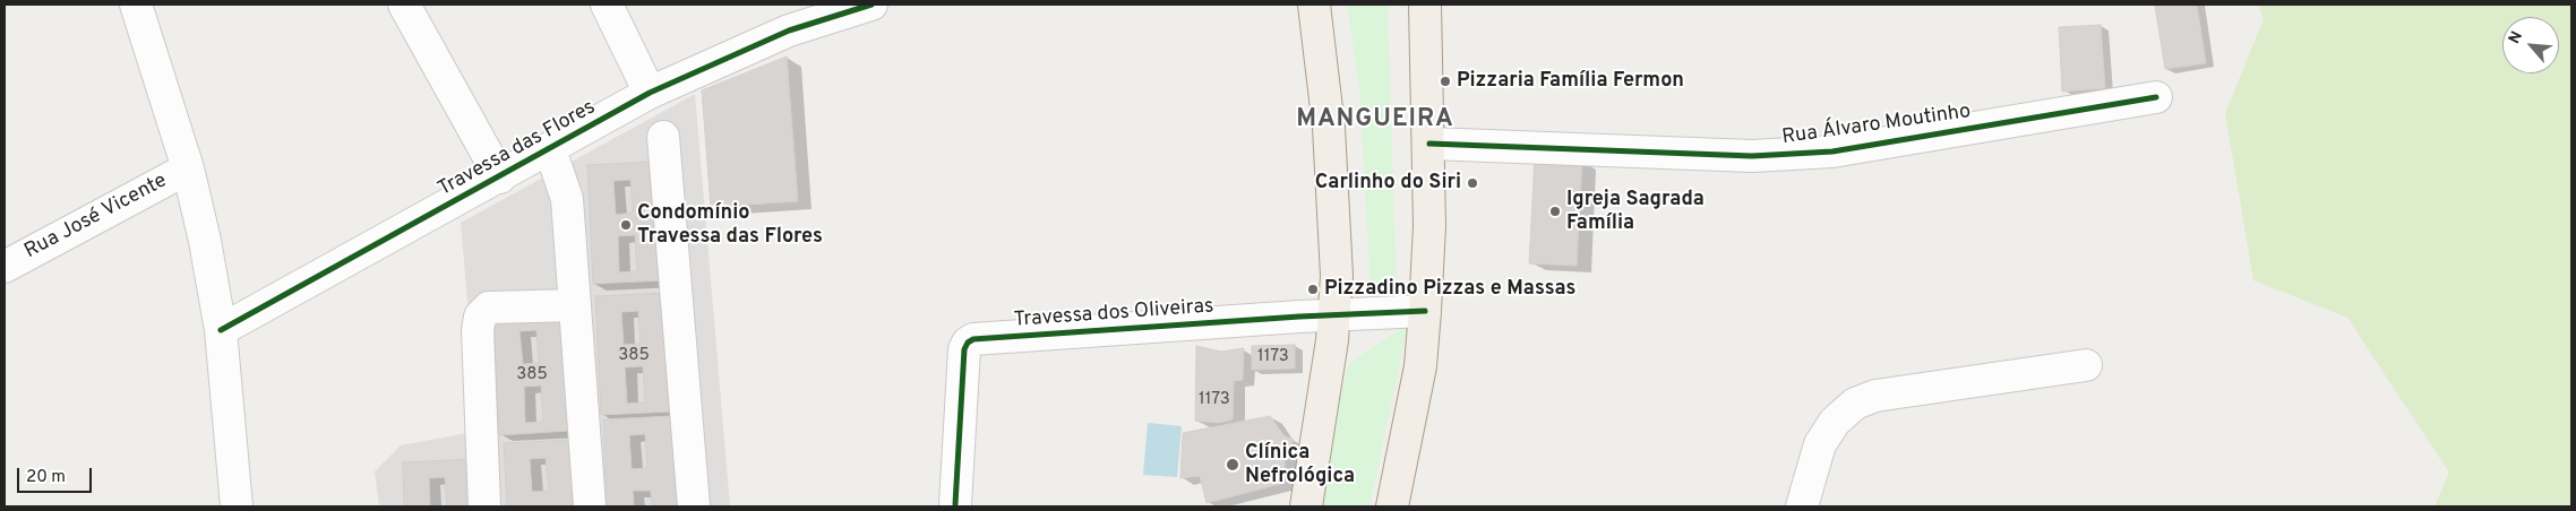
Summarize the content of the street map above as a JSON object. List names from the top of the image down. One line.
{"streets":{"street":["Rua Álvaro Moutinho","Travessa das Flores","Rua José Vicente","Travessa dos Oliveiras"]},"districts":["MANGUEIRA"],"places":["Pizzaria Família Fermon","Carlinho do Siri","Igreja Sagrada Família","Condomínio Travessa das Flores","Pizzadino Pizzas e Massas","Clínica Nefrológica"],"house_numbers":["385","1173","385","1173"],"scale_bar":"20 m","north":"top left"}
